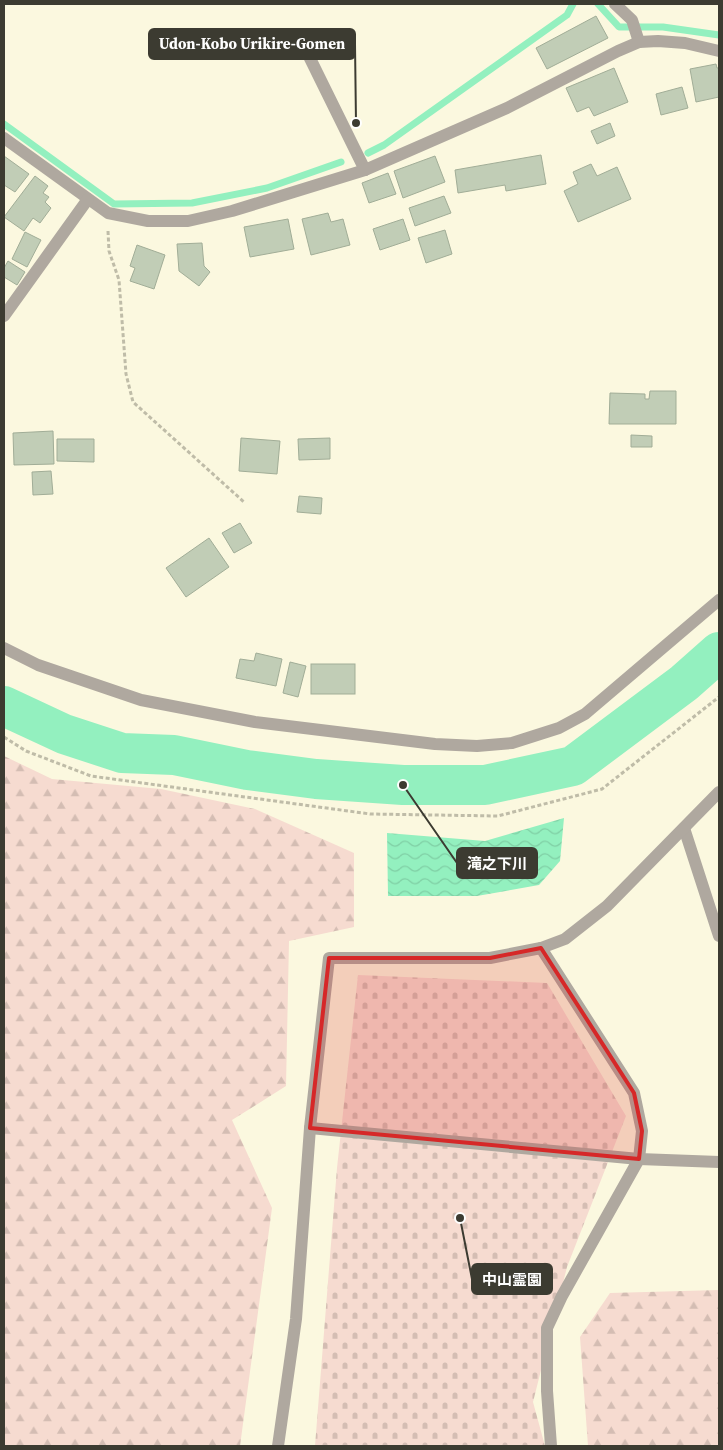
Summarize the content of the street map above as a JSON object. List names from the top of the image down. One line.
{"places":["Udon-Kobo Urikire-Gomen","滝之下川","中山霊園"]}
